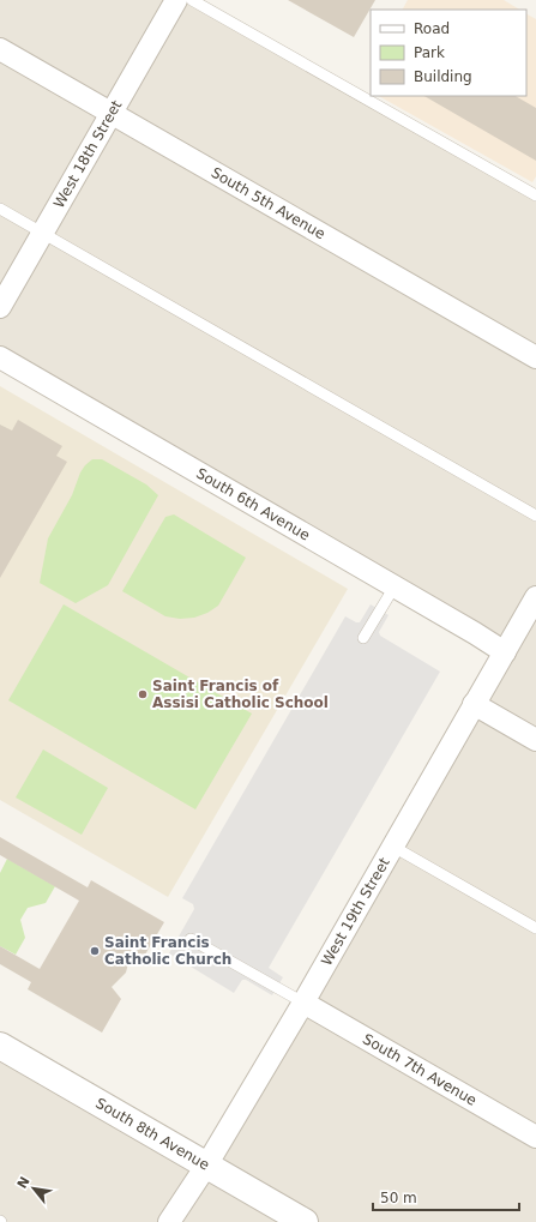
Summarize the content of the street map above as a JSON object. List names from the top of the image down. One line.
{"streets":{"street":["West 18th Street","South 5th Avenue","South 6th Avenue","West 19th Street","South 7th Avenue","South 8th Avenue"]},"crossings":[["West 18th Street","South 5th Avenue"],["South 6th Avenue","West 19th Street"],["West 19th Street","South 7th Avenue"],["West 19th Street","South 8th Avenue"]],"places":["Saint Francis of Assisi Catholic School","Saint Francis Catholic Church"],"legend":["Road","Park","Building"],"scale_bar":"50 m","north":"top left"}
